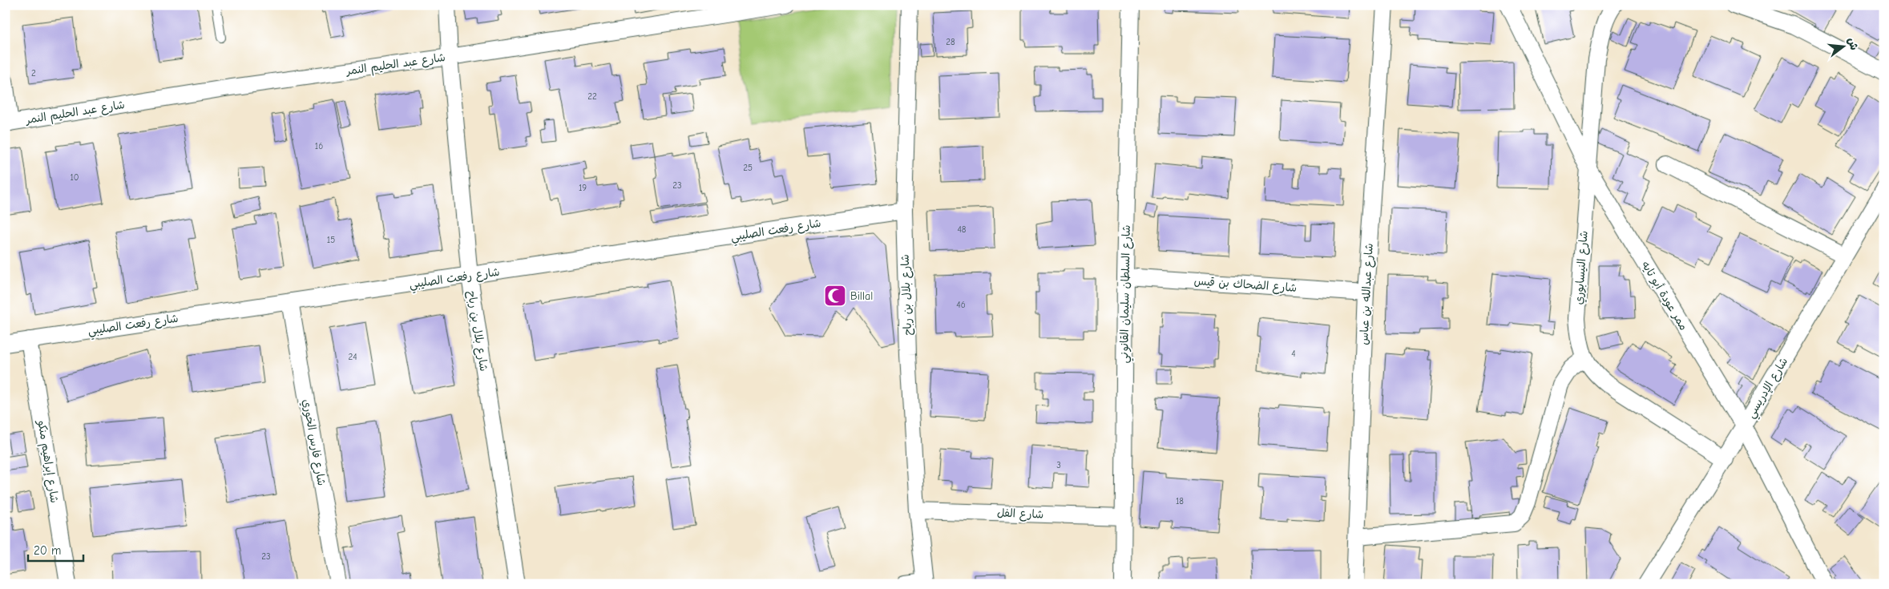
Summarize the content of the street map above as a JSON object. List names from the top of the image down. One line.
{"streets":{"street":["شارع عبد الحليم النمر","شارع رفعت الصليبي","شارع النيسابوري","شارع الضحاك بن قيس","شارع السلطان سليمان القانوني","شارع عبدالله بن عباس","شارع بلال بن رباح","ممر عودة أبو تايه","شارع الإدريسي","شارع فارس الخوري","شارع إبراهيم منكو","شارع الفل"]},"crossings":[["شارع عبد الحليم النمر","شارع بلال بن رباح"],["شارع رفعت الصليبي","شارع بلال بن رباح"],["شارع رفعت الصليبي","شارع فارس الخوري"],["شارع رفعت الصليبي","شارع إبراهيم منكو"],["شارع النيسابوري","ممر عودة أبو تايه"],["شارع النيسابوري","شارع الإدريسي"],["شارع الضحاك بن قيس","شارع السلطان سليمان القانوني"],["شارع الضحاك بن قيس","شارع عبدالله بن عباس"],["شارع السلطان سليمان القانوني","شارع الفل"],["شارع بلال بن رباح","شارع الفل"],["ممر عودة أبو تايه","شارع الإدريسي"]],"places":{"mosque":["Billal"]},"house_numbers":["28","2","22","16","25","10","23","19","48","15","46","4","24","3","18","23"],"scale_bar":"20 m","north":"right"}
